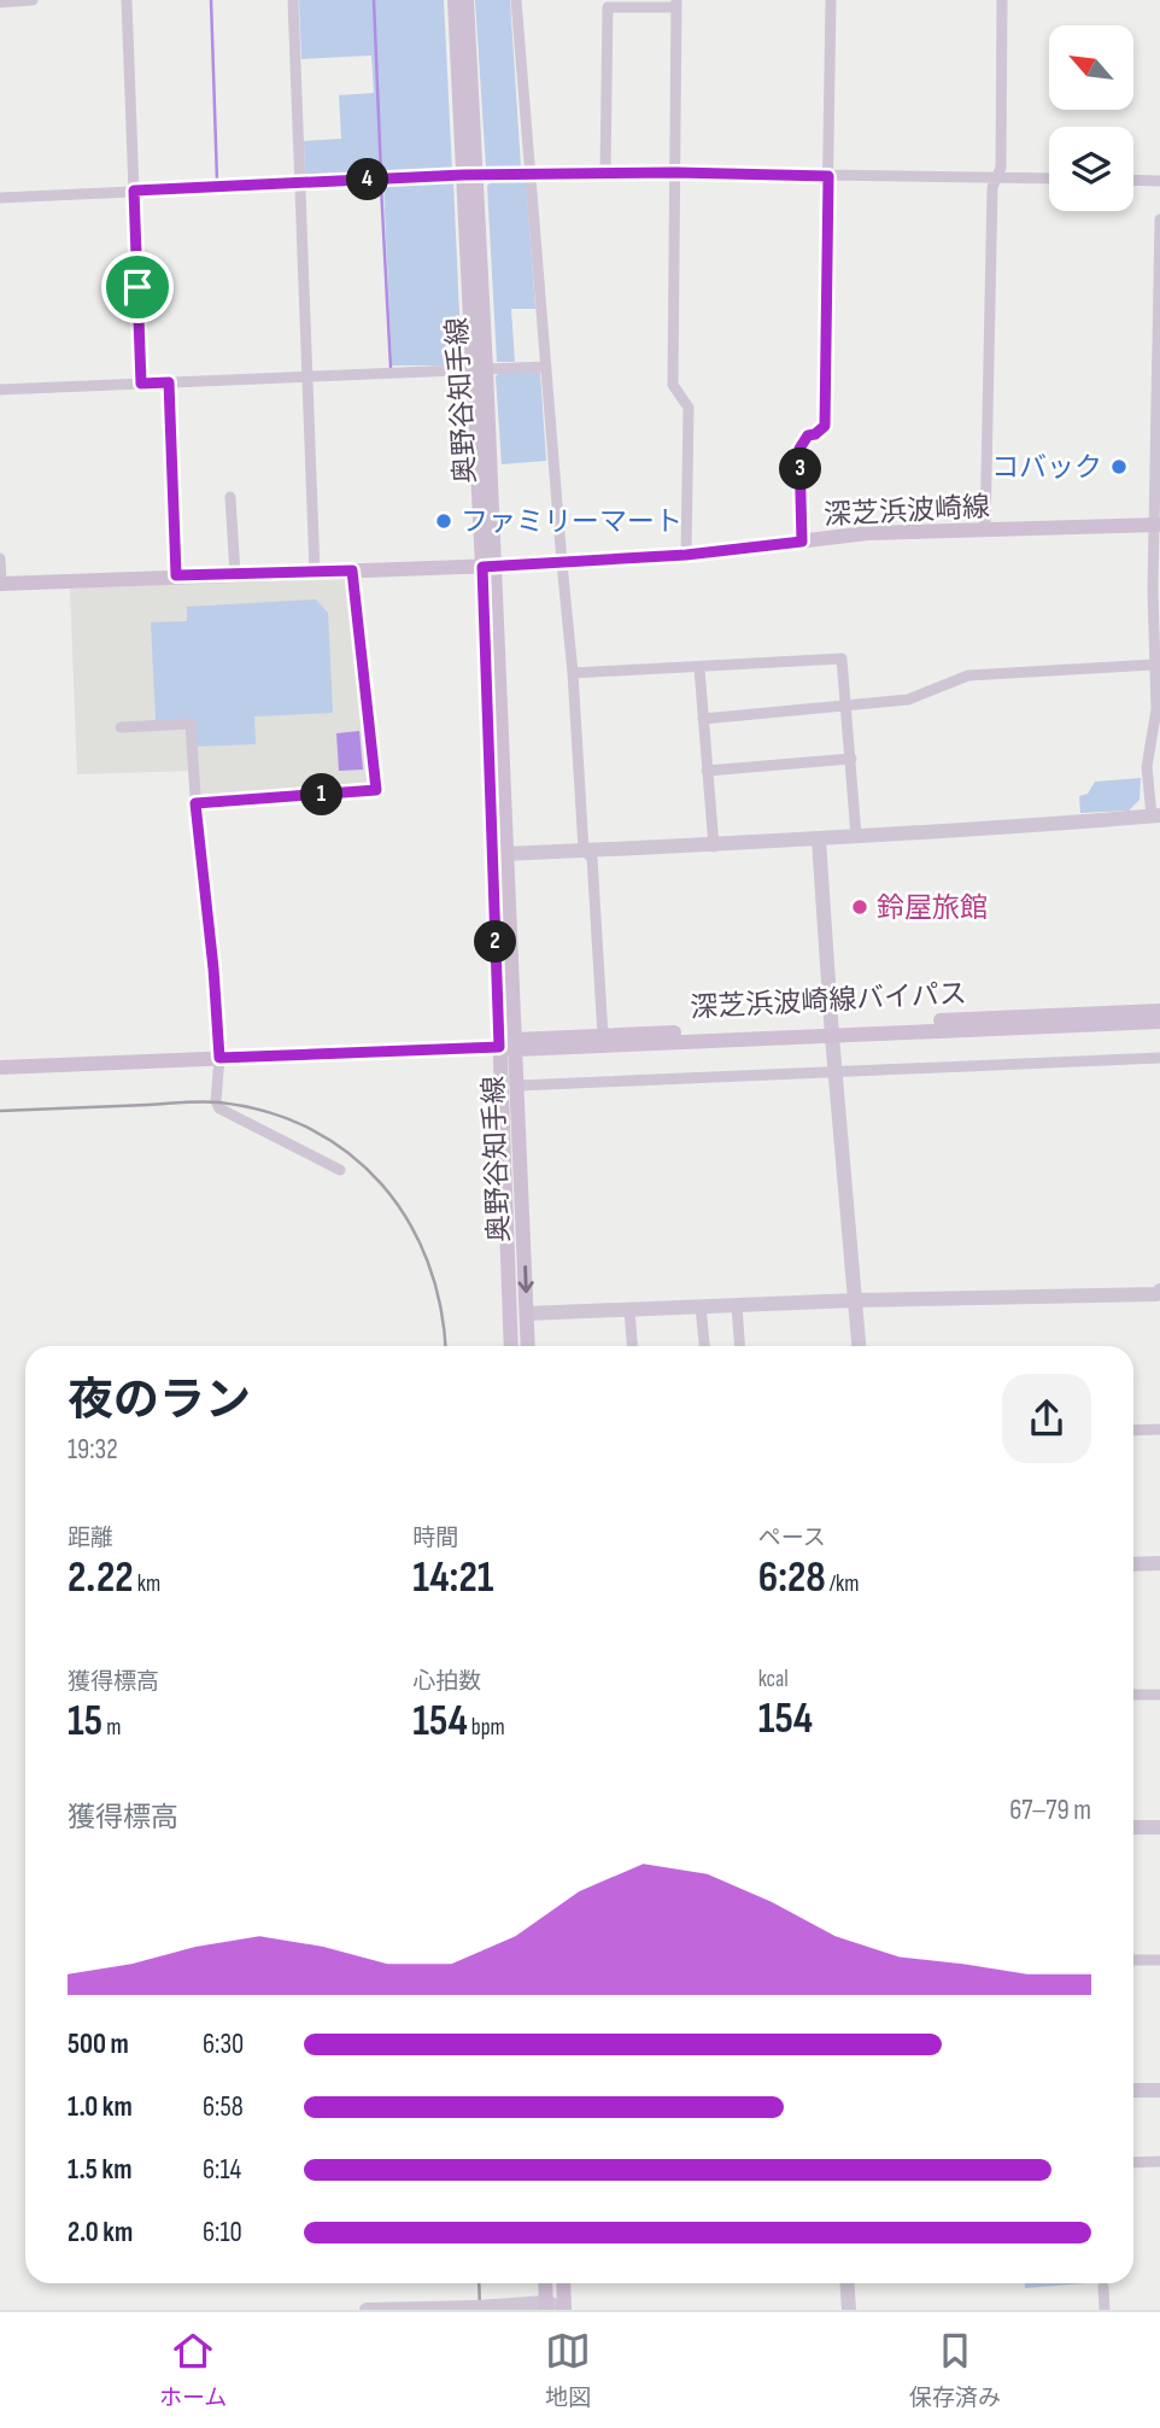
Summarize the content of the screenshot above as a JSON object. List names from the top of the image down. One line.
{"streets":{"main road":["奥野谷知手線","深芝浜波崎線","深芝浜波崎線バイパス"]},"crossings":[["奥野谷知手線","深芝浜波崎線"],["奥野谷知手線","深芝浜波崎線バイパス"]],"places":["コバック","ファミリーマート","鈴屋旅館"],"north":"top left","page":{"pins":["4","3","1","2"],"heading":["夜のラン","19:32"],"stats":[["距離","2.22 km"],["時間","14:21"],["ペース","6:28 /km"],["獲得標高","15 m"],["心拍数","154 bpm"],["kcal","154"]],"chart":["獲得標高","67–79 m"],"list":[{"name":"500 m","note":"6:30"},{"name":"1.0 km","note":"6:58"},{"name":"1.5 km","note":"6:14"},{"name":"2.0 km","note":"6:10"}],"tabs":["ホーム","地図","保存済み"]}}
